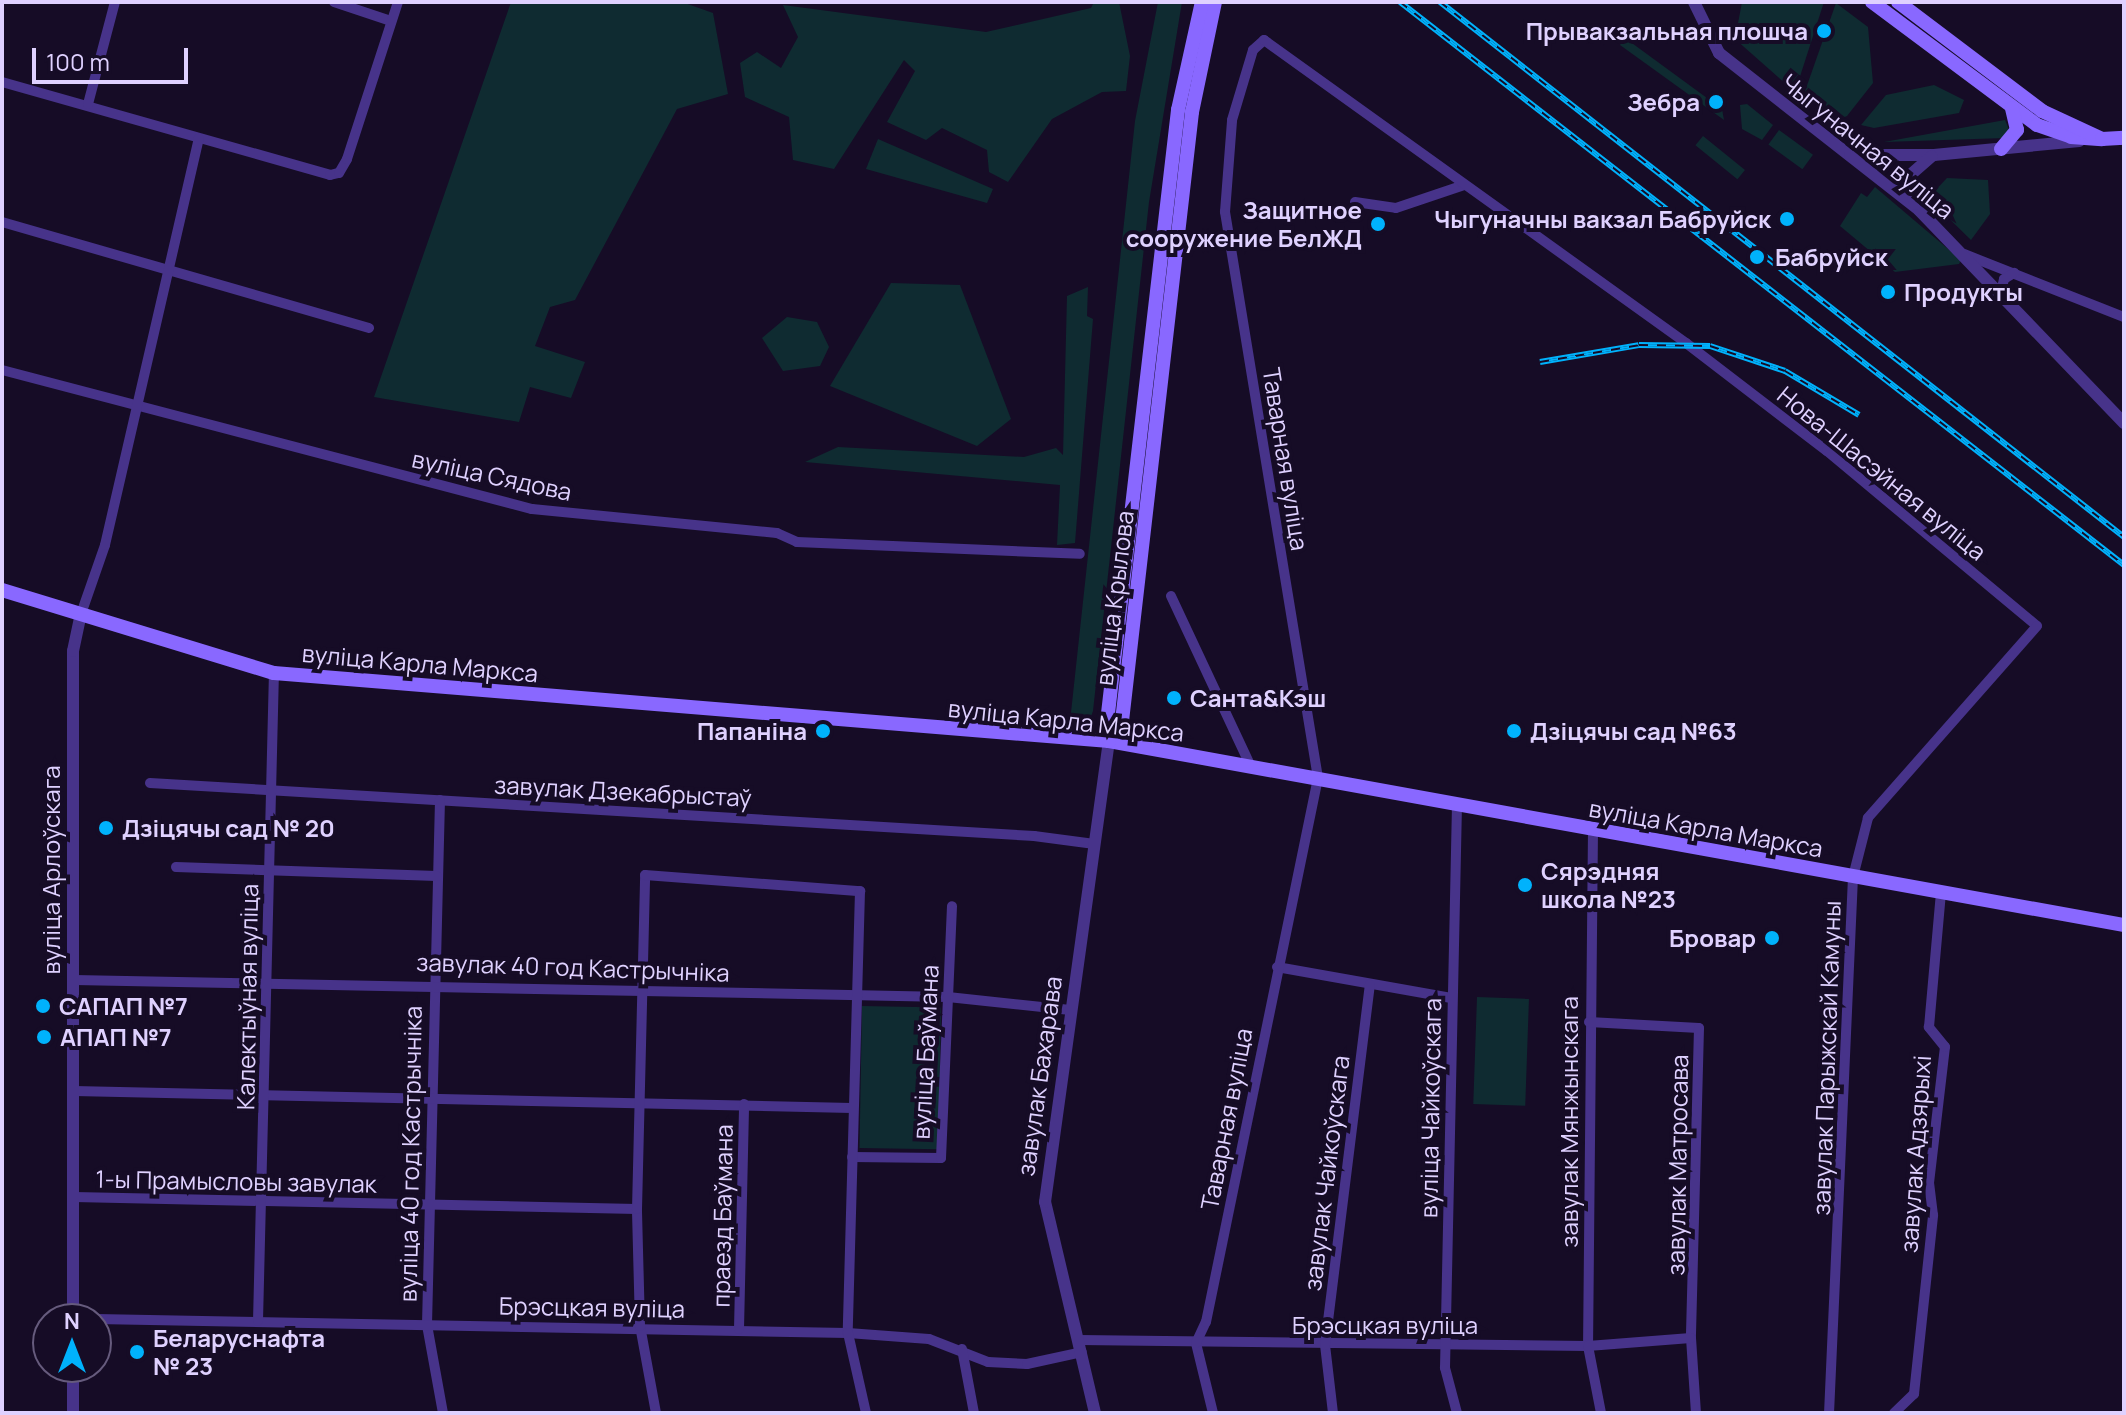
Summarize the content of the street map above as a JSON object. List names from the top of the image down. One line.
{"streets":{"main road":["вуліца Крылова","вуліца Карла Маркса"],"street":["Чыгуначная вуліца","Таварная вуліца","Нова-Шасэйная вуліца","вуліца Сядова","завулак Дзекабрыстаў","вуліца Арлоўскага","завулак 40 год Кастрычніка","Калектыўная вуліца","вуліца Баўмана","завулак Парыжскай Камуны","завулак Бахарава","вуліца Чайкоўскага","завулак Мянжынскага","вуліца 40 год Кастрычніка","завулак Адзярыхі","завулак Матросава","завулак Чайкоўскага","1-ы Прамысловы завулак","праезд Баўмана","Брэсцкая вуліца"]},"crossings":[["Таварная вуліца","Нова-Шасэйная вуліца"],["Таварная вуліца","вуліца Карла Маркса"],["Таварная вуліца","Брэсцкая вуліца"],["Нова-Шасэйная вуліца","завулак Парыжскай Камуны"],["вуліца Крылова","вуліца Карла Маркса"],["вуліца Крылова","завулак Бахарава"],["вуліца Карла Маркса","вуліца Арлоўскага"],["вуліца Карла Маркса","Калектыўная вуліца"],["вуліца Карла Маркса","завулак Парыжскай Камуны"],["вуліца Карла Маркса","завулак Бахарава"],["вуліца Карла Маркса","вуліца Чайкоўскага"],["вуліца Карла Маркса","завулак Мянжынскага"],["вуліца Карла Маркса","завулак Адзярыхі"],["завулак Дзекабрыстаў","Калектыўная вуліца"],["завулак Дзекабрыстаў","завулак Бахарава"],["завулак Дзекабрыстаў","вуліца 40 год Кастрычніка"],["вуліца Арлоўскага","завулак 40 год Кастрычніка"],["вуліца Арлоўскага","1-ы Прамысловы завулак"],["завулак 40 год Кастрычніка","Калектыўная вуліца"],["завулак 40 год Кастрычніка","вуліца Баўмана"],["завулак 40 год Кастрычніка","завулак Бахарава"],["завулак 40 год Кастрычніка","вуліца 40 год Кастрычніка"],["Калектыўная вуліца","1-ы Прамысловы завулак"],["Калектыўная вуліца","Брэсцкая вуліца"],["завулак Бахарава","Брэсцкая вуліца"],["вуліца Чайкоўскага","Брэсцкая вуліца"],["завулак Мянжынскага","завулак Матросава"],["завулак Мянжынскага","Брэсцкая вуліца"],["вуліца 40 год Кастрычніка","1-ы Прамысловы завулак"],["вуліца 40 год Кастрычніка","Брэсцкая вуліца"],["завулак Матросава","Брэсцкая вуліца"],["завулак Чайкоўскага","Брэсцкая вуліца"],["праезд Баўмана","Брэсцкая вуліца"]],"places":["Прывакзальная плошча","Зебра","Чыгуначны вакзал Бабруйск","Защитное сооружение БелЖД","Бабруйск","Продукты","Санта&Кэш","Папаніна","Дзіцячы сад №63","Дзіцячы сад № 20","Сярэдняя школа №23","Бровар","САПАП №7","АПАП №7","Беларуснафта № 23"],"scale_bar":"100 m","north":"top"}
